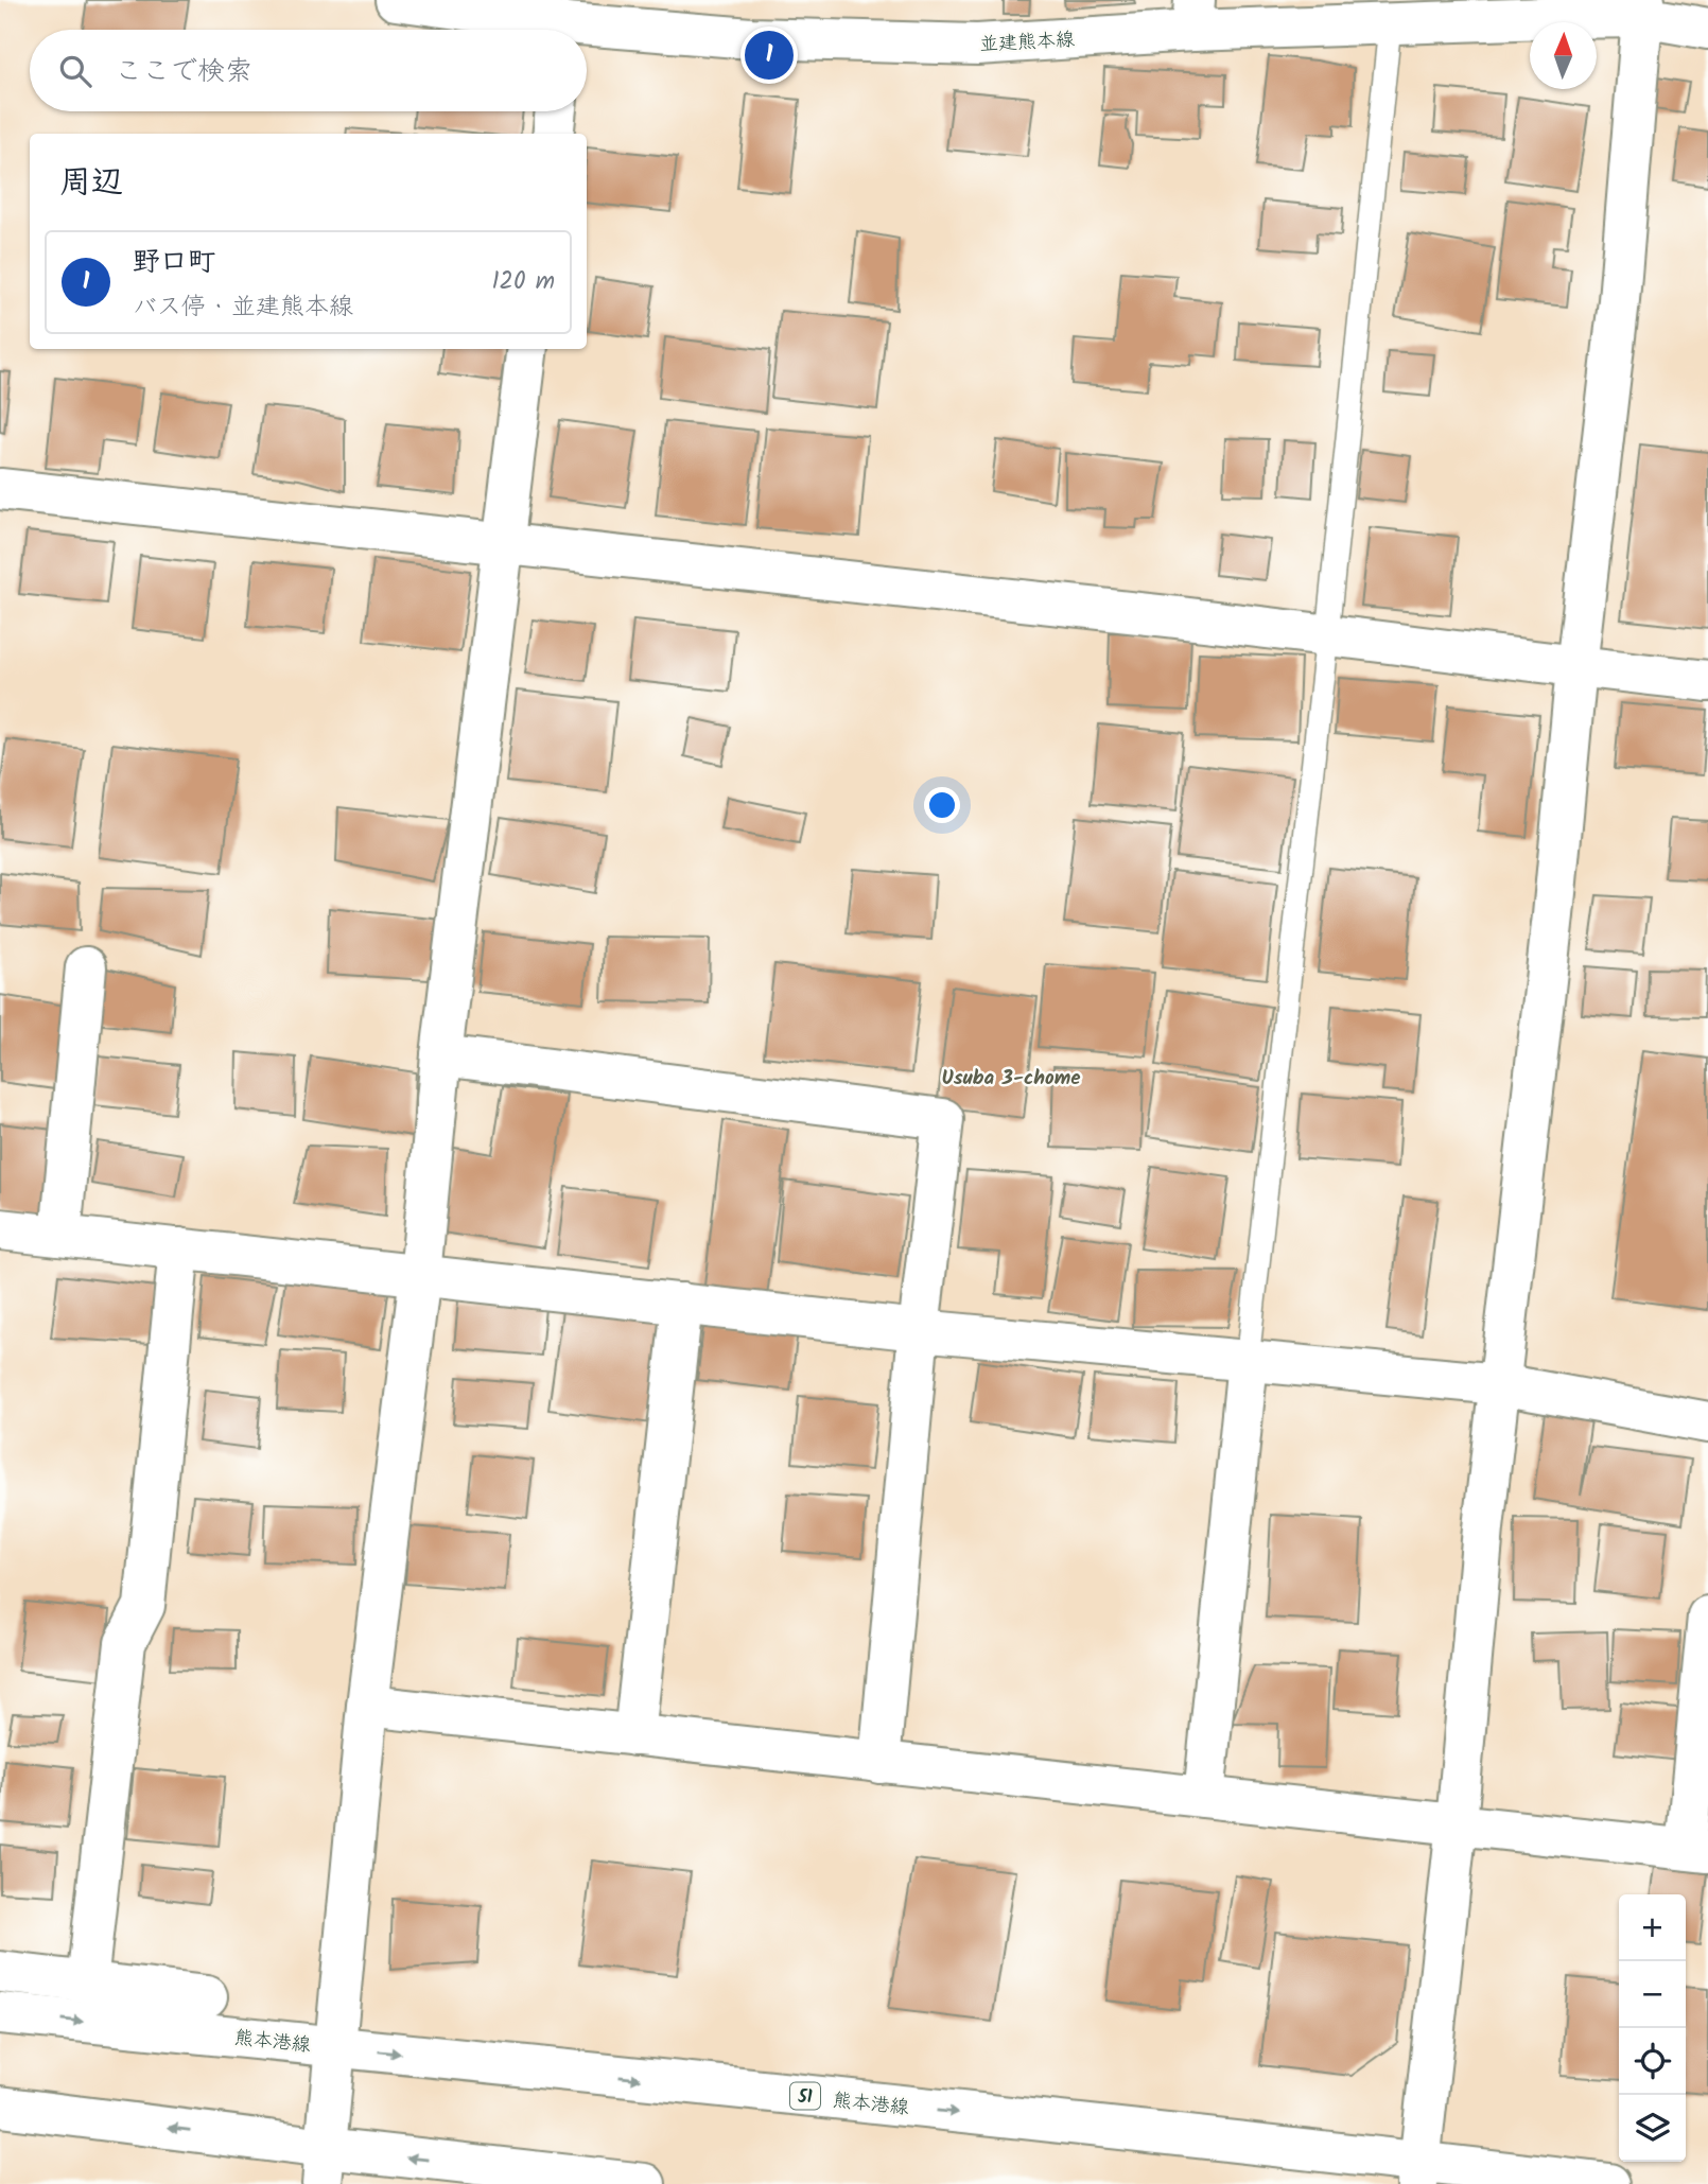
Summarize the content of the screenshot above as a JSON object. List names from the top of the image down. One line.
{"streets":{"street":["並建熊本線","熊本港線","51"]},"districts":["Usuba 3-chome"],"north":"top","page":{"pins":"1","search":"ここで検索","heading":"周辺","list":[{"mark":"1","name":"野口町","note":"バス停 · 並建熊本線","value":"120 m"}],"map_buttons":["+","−"]}}
